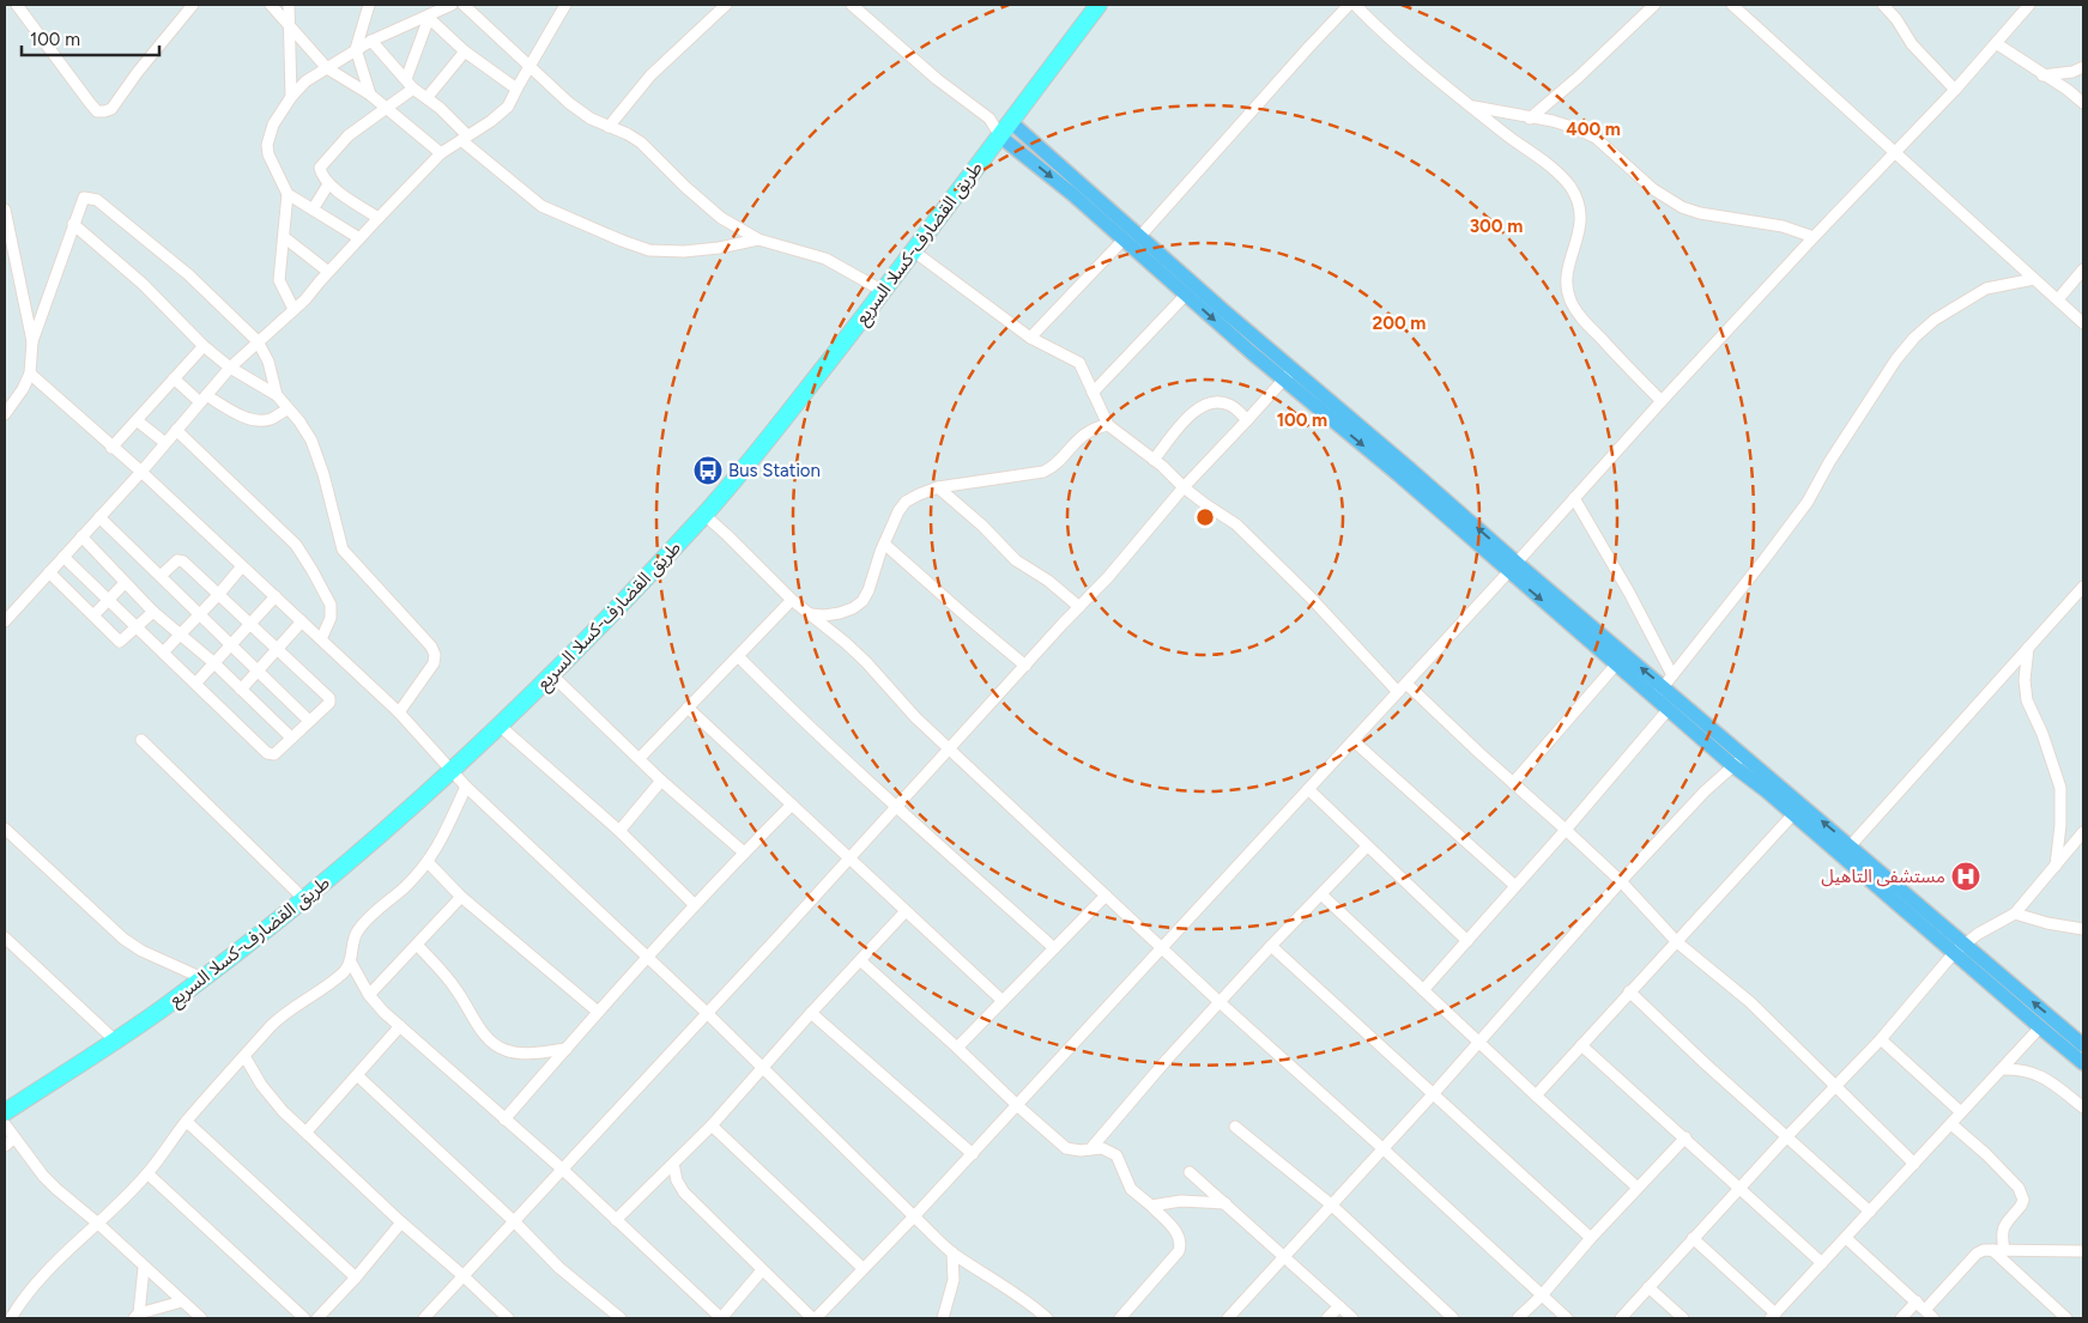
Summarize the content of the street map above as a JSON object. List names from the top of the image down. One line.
{"streets":{"highway":["طريق القضارف-كسلا السريع"]},"places":{"bus stop":["Bus Station"],"hospital":["مستشفى التاهيل"]},"scale_bar":"100 m","rings":["400 m","300 m","200 m","100 m"]}
